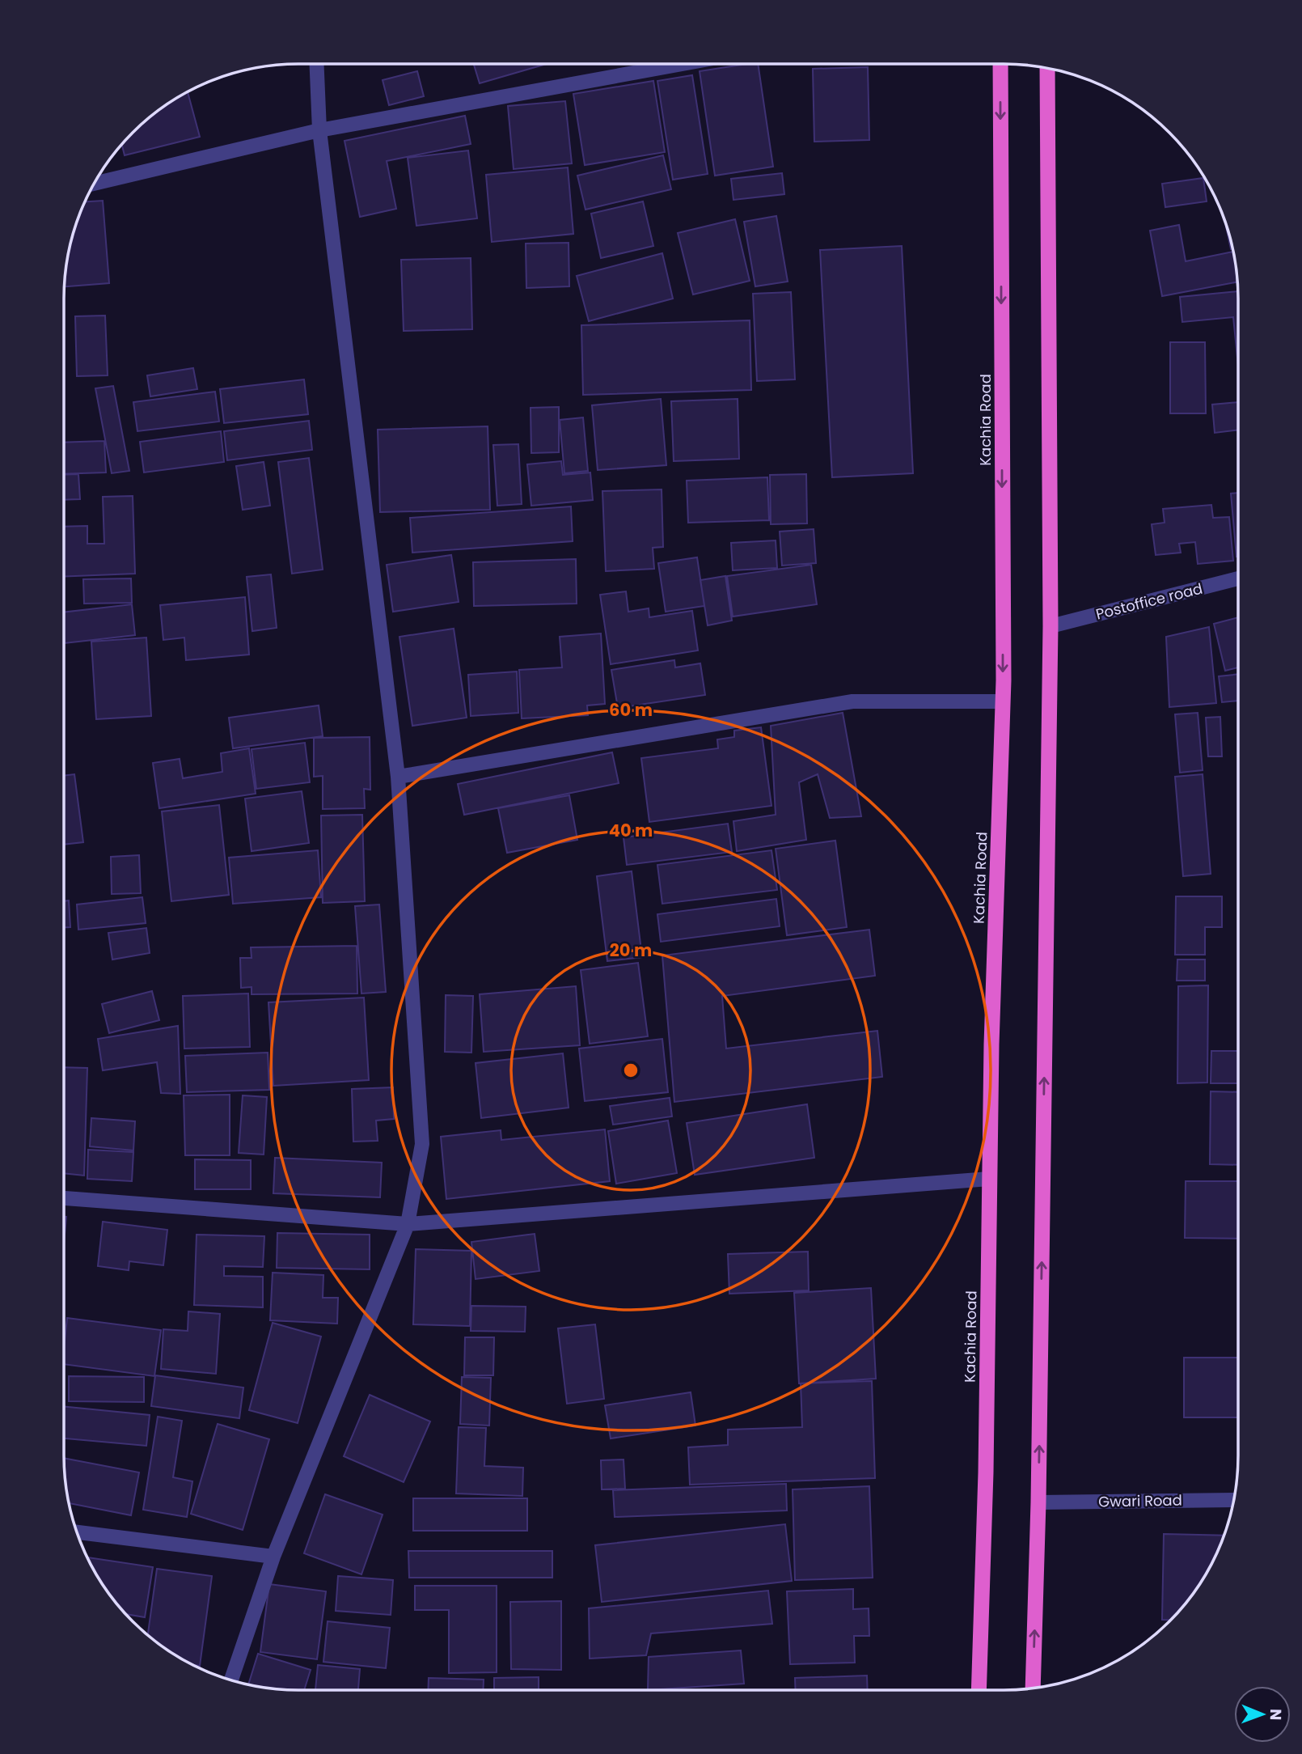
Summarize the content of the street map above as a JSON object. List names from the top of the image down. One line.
{"streets":{"highway":["Kachia Road"],"street":["Postoffice road","Gwari Road"]},"north":"right","rings":["60 m","40 m","20 m"]}
